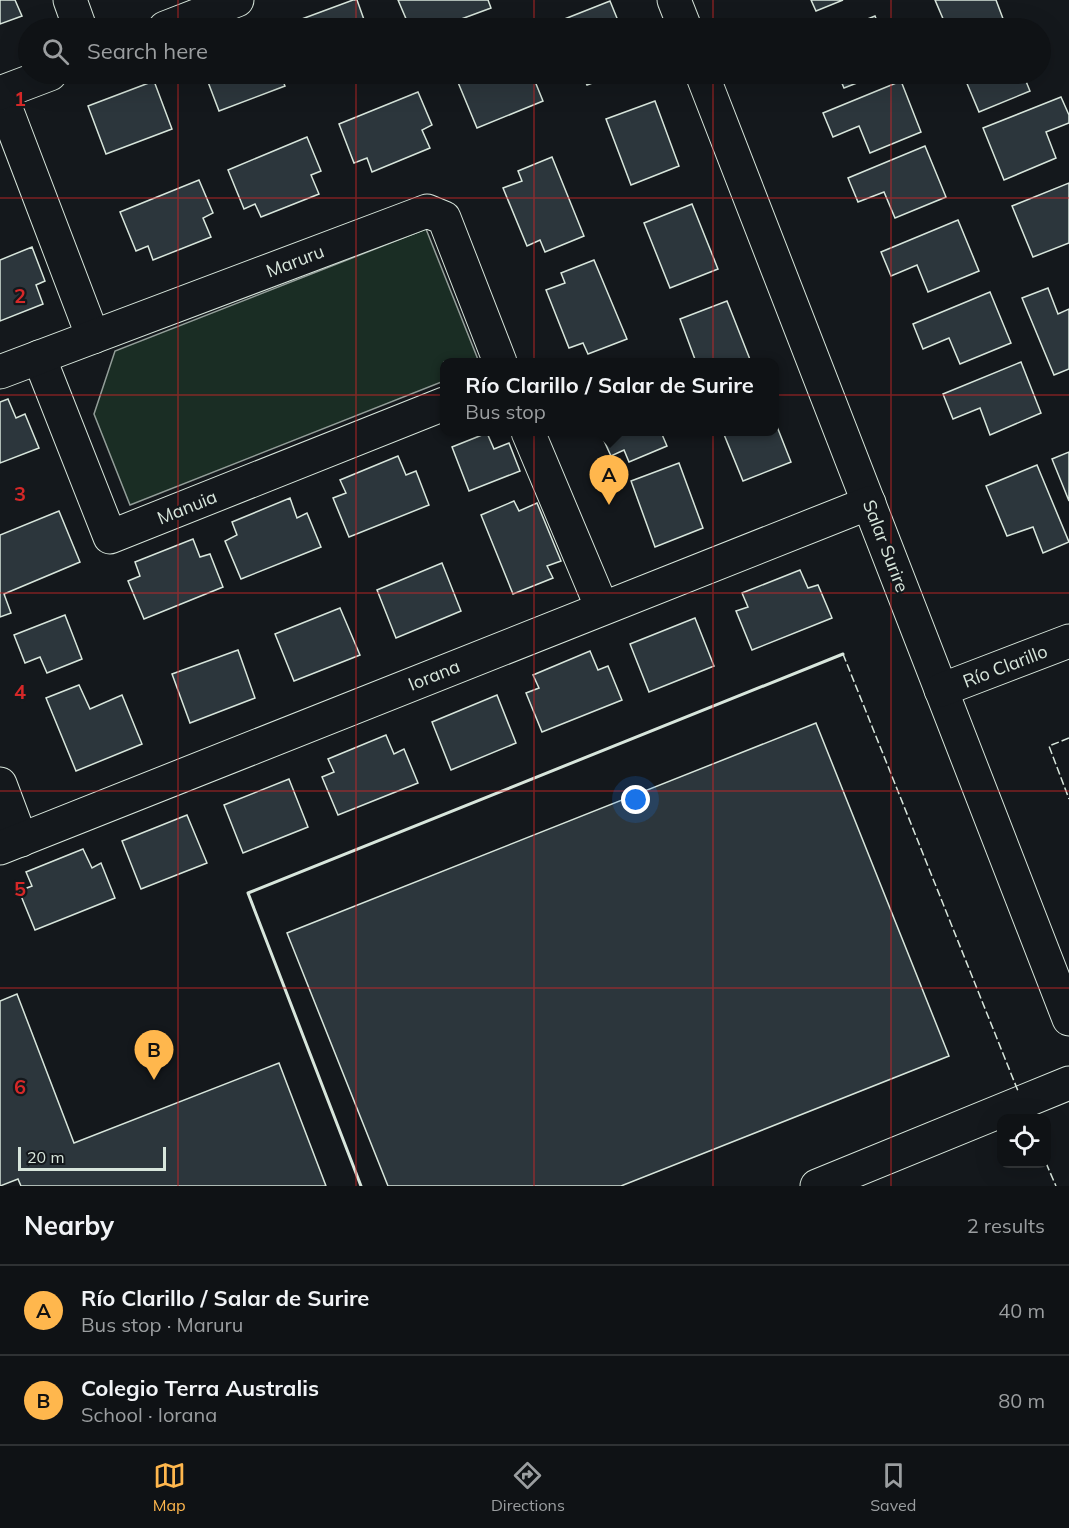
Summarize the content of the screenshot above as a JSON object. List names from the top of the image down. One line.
{"streets":{"street":["Maruru","Manuia","Salar Surire","Río Clarillo","Iorana"]},"crossings":[["Maruru","Manuia"],["Salar Surire","Río Clarillo"],["Salar Surire","Iorana"]],"scale_bar":"20 m","page":{"search":"Search here","popup":["Río Clarillo / Salar de Surire","Bus stop"],"pins":["A","B"],"scale":"20 m","heading":["Nearby","2 results"],"list":[{"mark":"A","name":"Río Clarillo / Salar de Surire","note":"Bus stop · Maruru","value":"40 m"},{"mark":"B","name":"Colegio Terra Australis","note":"School · Iorana","value":"80 m"}],"nav":["Map","Directions","Saved"]},"grid":{"rows":["1","2","3","4","5","6"]}}
